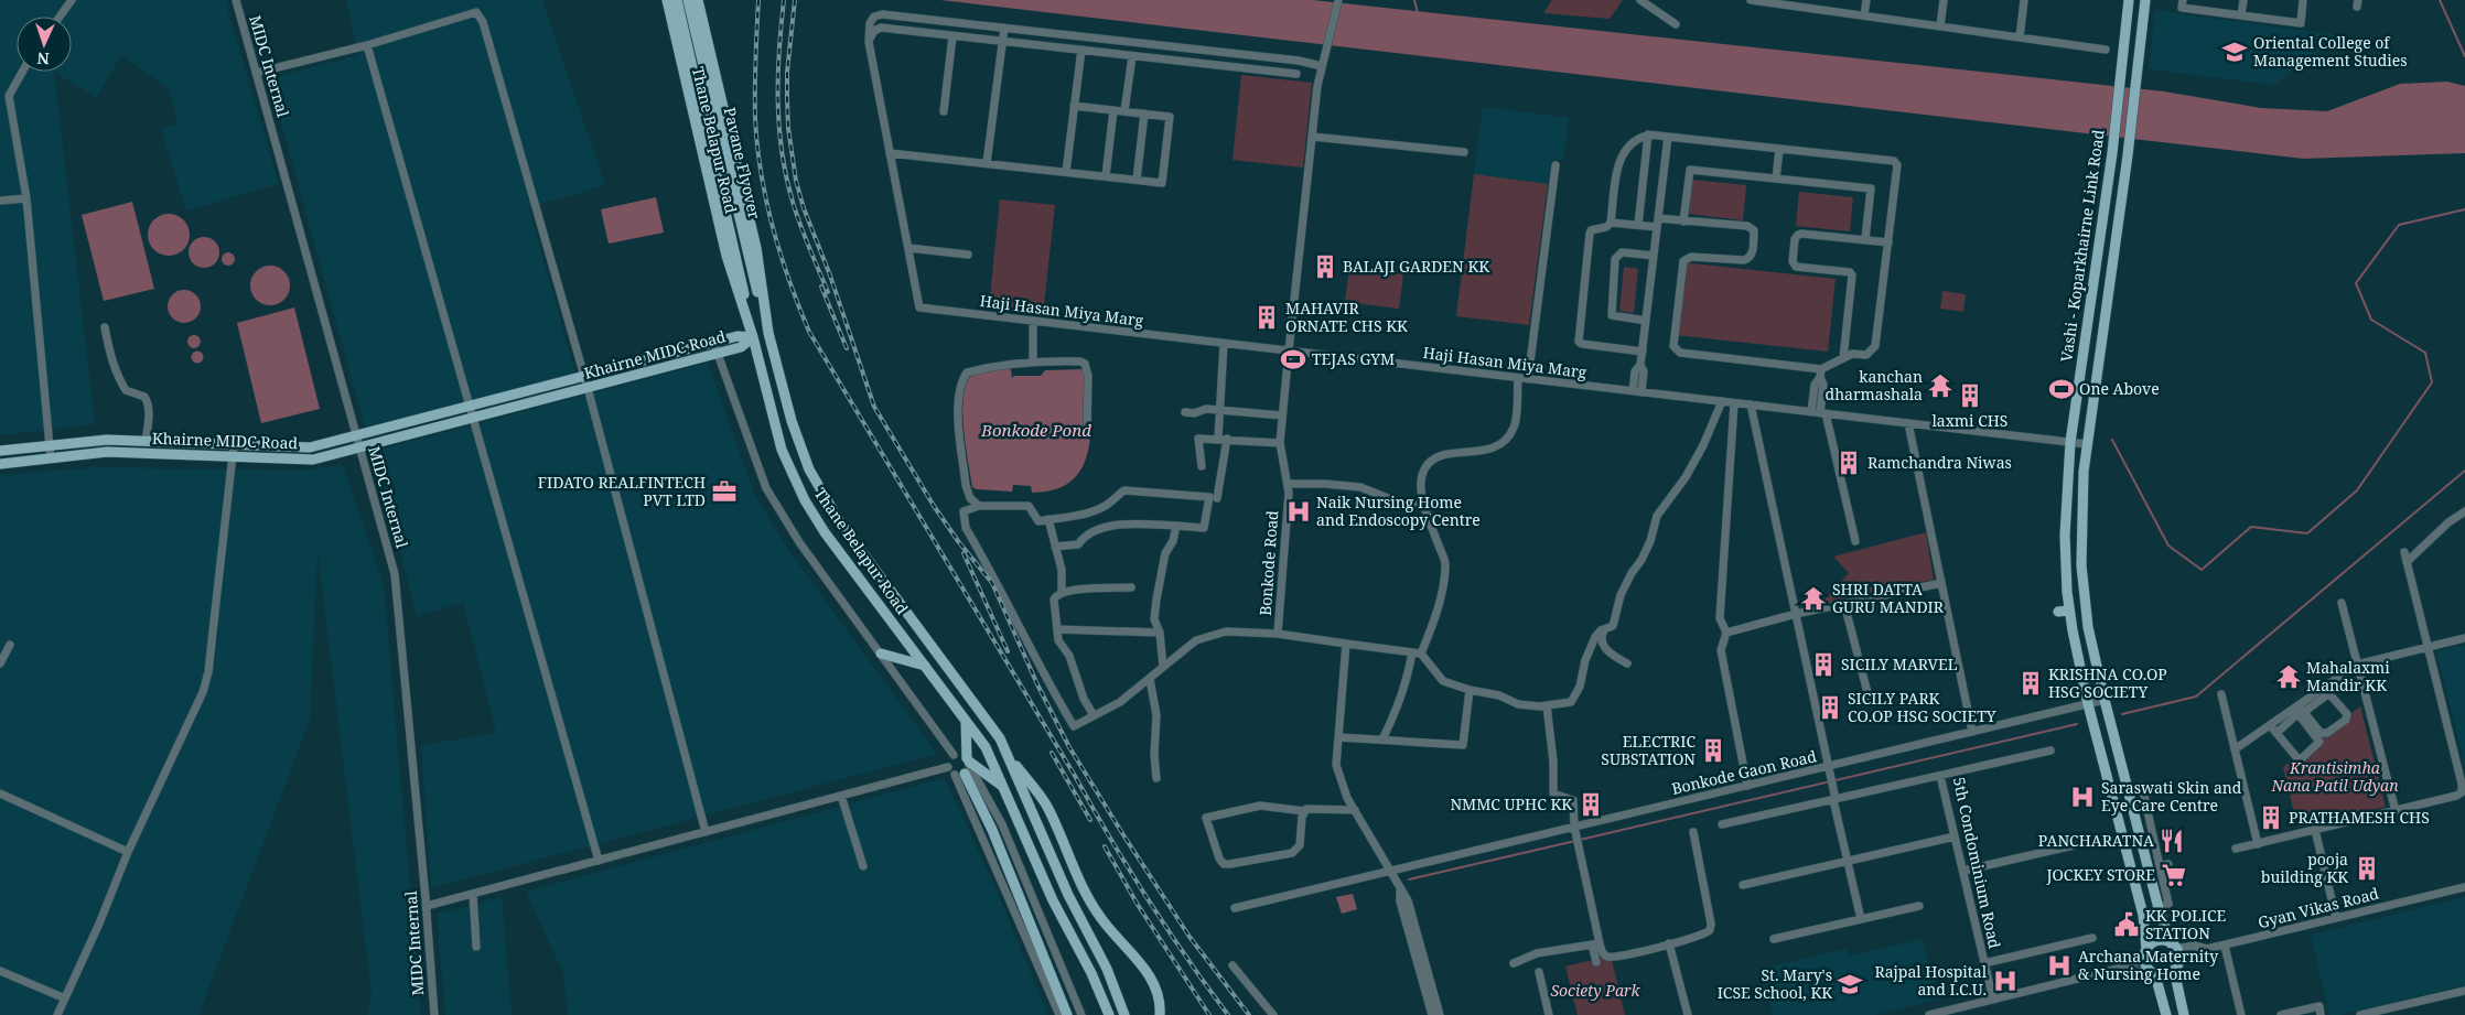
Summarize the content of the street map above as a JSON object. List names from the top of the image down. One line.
{"streets":{"main road":["Thane Belapur Road","Pavane Flyover","Vashi - Koparkhairne Link Road","Khairne MIDC Road"],"street":["MIDC Internal","Haji Hasan Miya Marg","Bonkode Road","Bonkode Gaon Road","5th Condominium Road","Gyan Vikas Road"]},"crossings":[["MIDC Internal","Khairne MIDC Road"],["Thane Belapur Road","Pavane Flyover"],["Thane Belapur Road","Khairne MIDC Road"],["Pavane Flyover","Khairne MIDC Road"],["Vashi - Koparkhairne Link Road","Haji Hasan Miya Marg"],["Vashi - Koparkhairne Link Road","Bonkode Gaon Road"],["Vashi - Koparkhairne Link Road","Gyan Vikas Road"],["Haji Hasan Miya Marg","Bonkode Road"]],"water":["Bonkode Pond"],"parks":["Krantisimha Nana Patil Udyan","Society Park"],"places":{"school or university":["Oriental College of Management Studies","St. Mary's ICSE School, KK"],"building":["BALAJI GARDEN KK","MAHAVIR ORNATE CHS KK","laxmi CHS","Ramchandra Niwas","SICILY MARVEL","KRISHNA CO.OP HSG SOCIETY","SICILY PARK CO.OP HSG SOCIETY","ELECTRIC SUBSTATION","NMMC UPHC KK","PRATHAMESH CHS","pooja building KK"],"sports":["TEJAS GYM","One Above"],"temple":["kanchan dharmashala","SHRI DATTA GURU MANDIR","Mahalaxmi Mandir KK"],"office":["FIDATO REALFINTECH PVT LTD"],"hospital":["Naik Nursing Home and Endoscopy Centre","Saraswati Skin and Eye Care Centre","Archana Maternity & Nursing Home","Rajpal Hospital and I.C.U."],"restaurant":["PANCHARATNA"],"supermarket":["JOCKEY STORE"],"public building":["KK POLICE STATION"]},"north":"bottom"}
